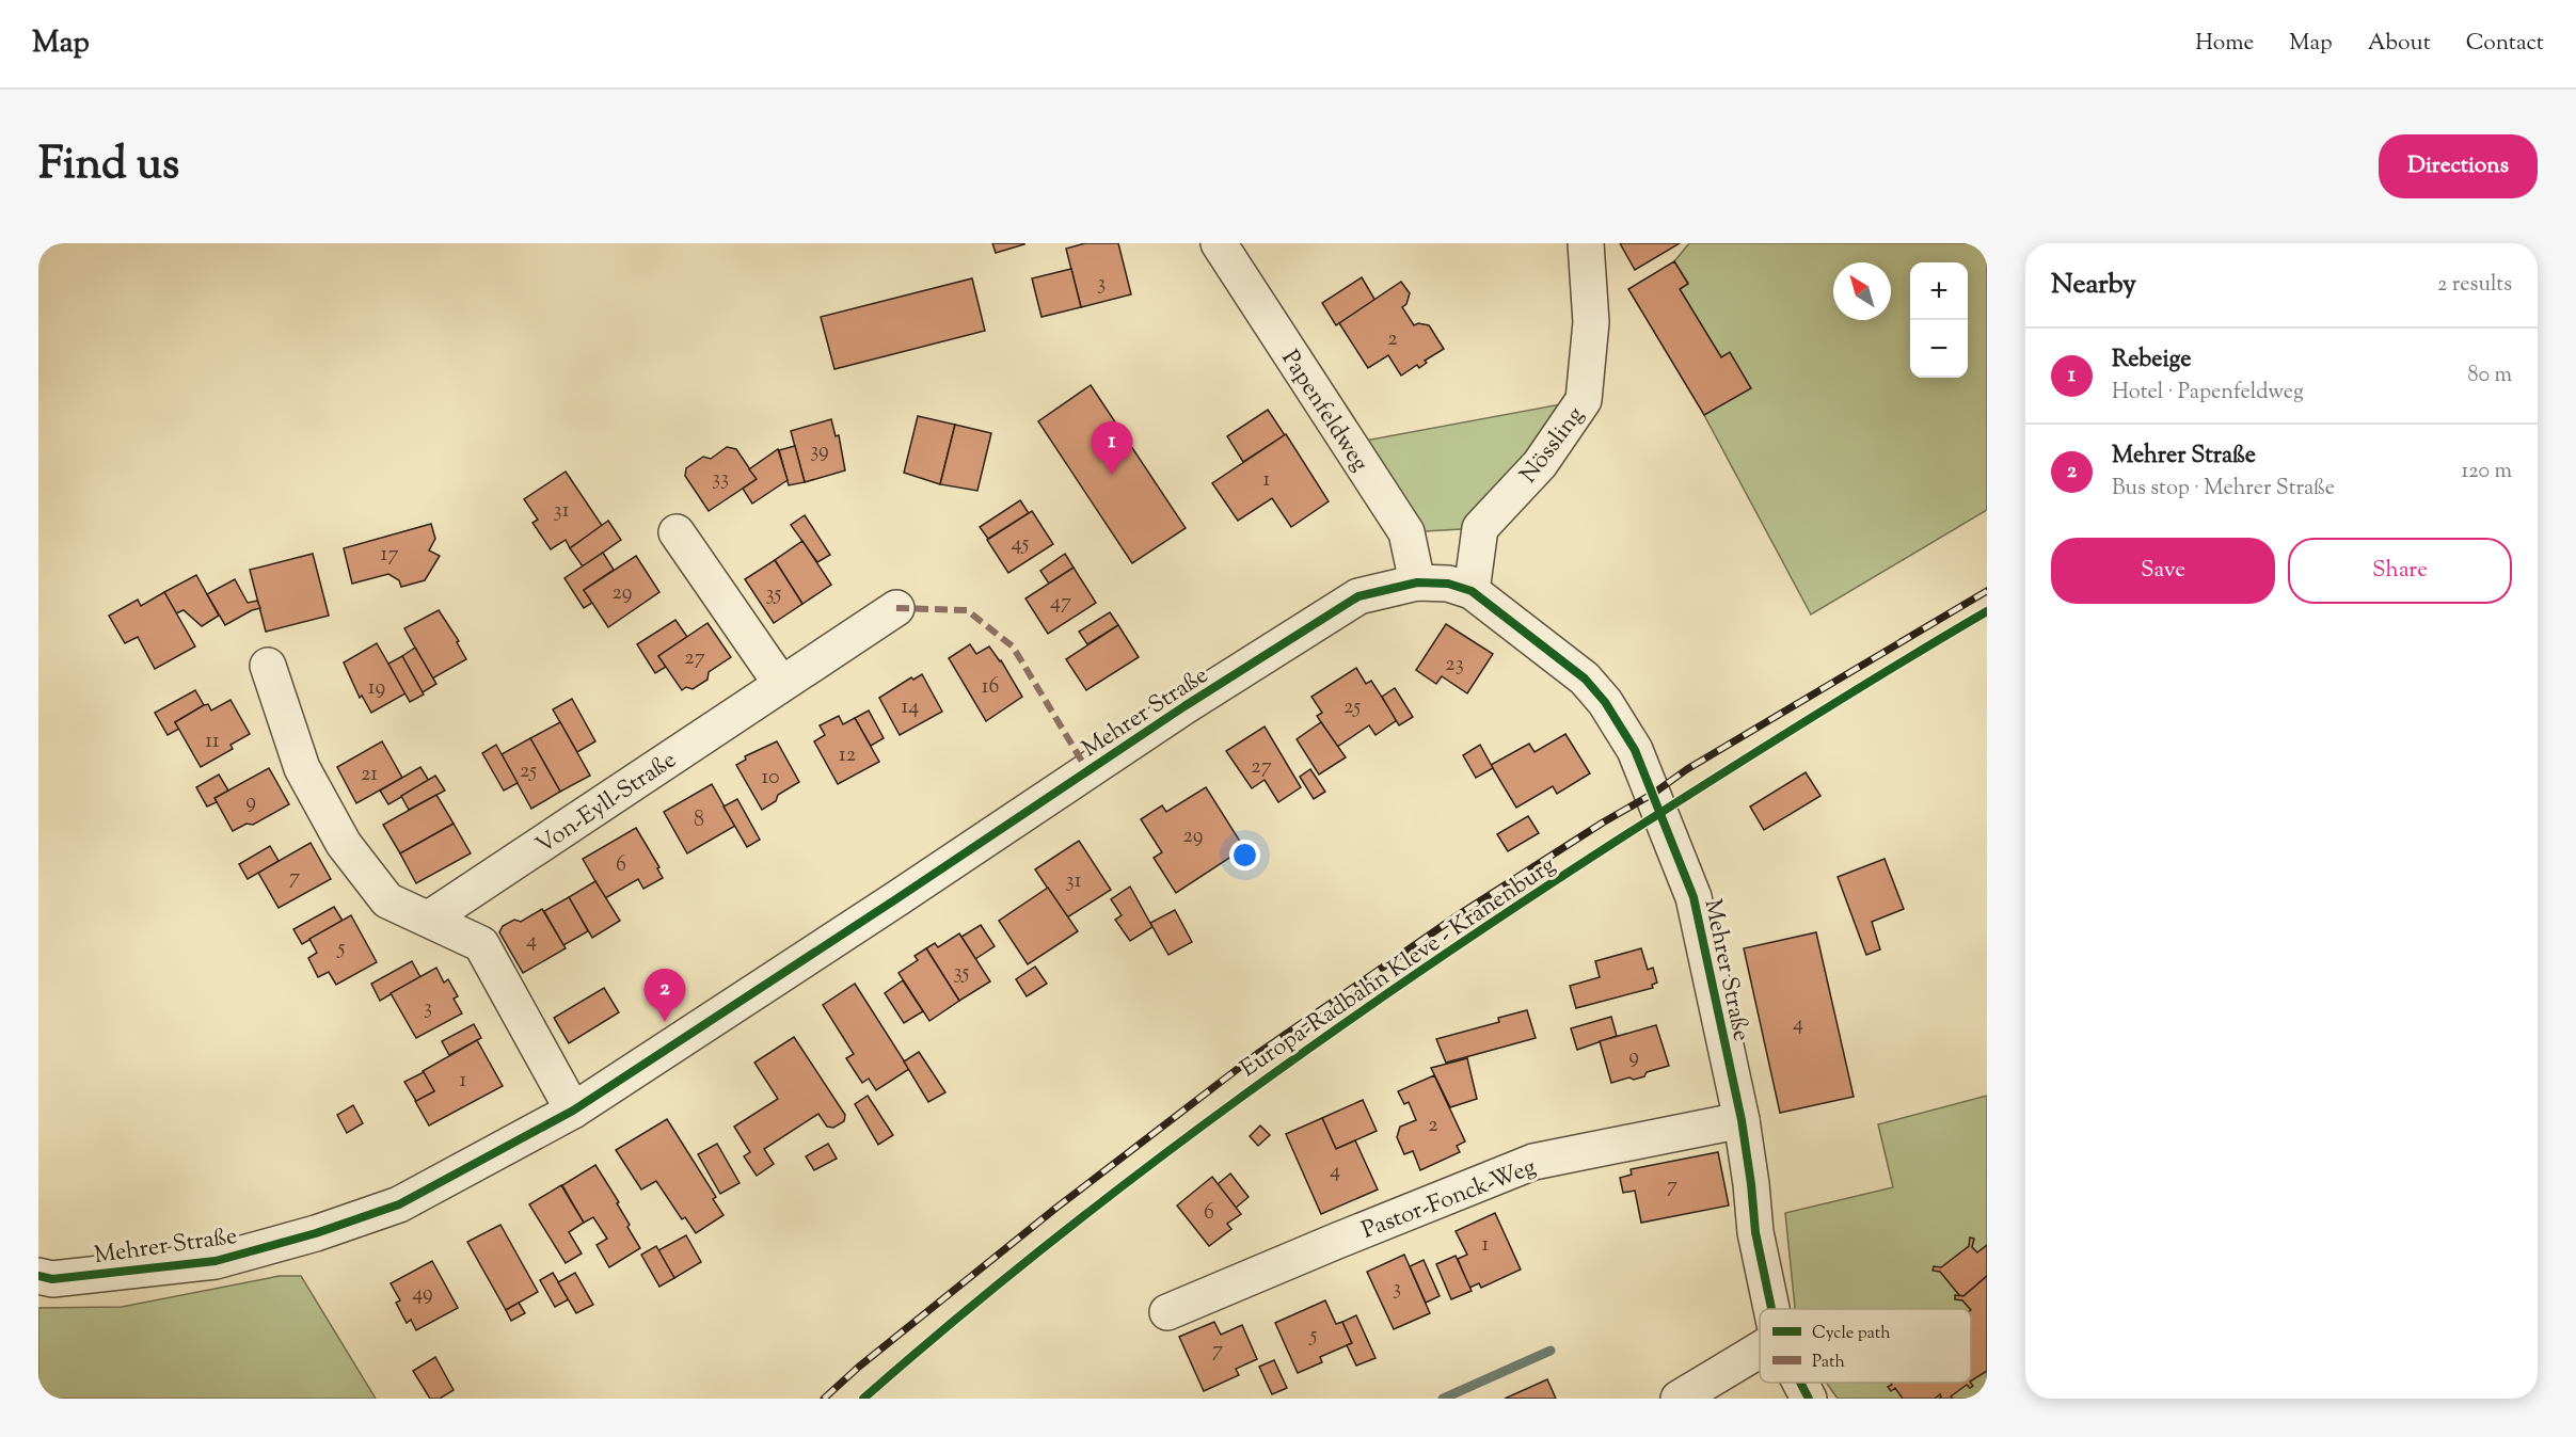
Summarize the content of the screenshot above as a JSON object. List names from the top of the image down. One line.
{"streets":{"street":["Papenfeldweg","Nössling","Mehrer Straße","Von-Eyll-Straße","Pastor-Fonck-Weg"],"cycle path":["Europa-Radbahn Kleve - Kranenburg"]},"crossings":[["Papenfeldweg","Mehrer Straße"],["Nössling","Mehrer Straße"],["Mehrer Straße","Pastor-Fonck-Weg"]],"house_numbers":["3","2","39","33","1","31","45","17","29","35","47","27","23","16","19","14","25","11","12","27","25","21","10","9","8","29","6","7","31","4","5","35","3","4","9","1","2","4","7","6","1","3","49","5","7"],"legend":["Cycle path","Path"],"north":"top left","page":{"header":"Map","nav":["Home","Map","About","Contact"],"title":"Find us","buttons":["Directions",["Save","Share"]],"heading":["Nearby","2 results"],"map_buttons":["+","−"],"list":[{"mark":"1","name":"Rebeige","note":"Hotel · Papenfeldweg","value":"80 m"},{"mark":"2","name":"Mehrer Straße","note":"Bus stop · Mehrer Straße","value":"120 m"}],"pins":["1","2"]}}
